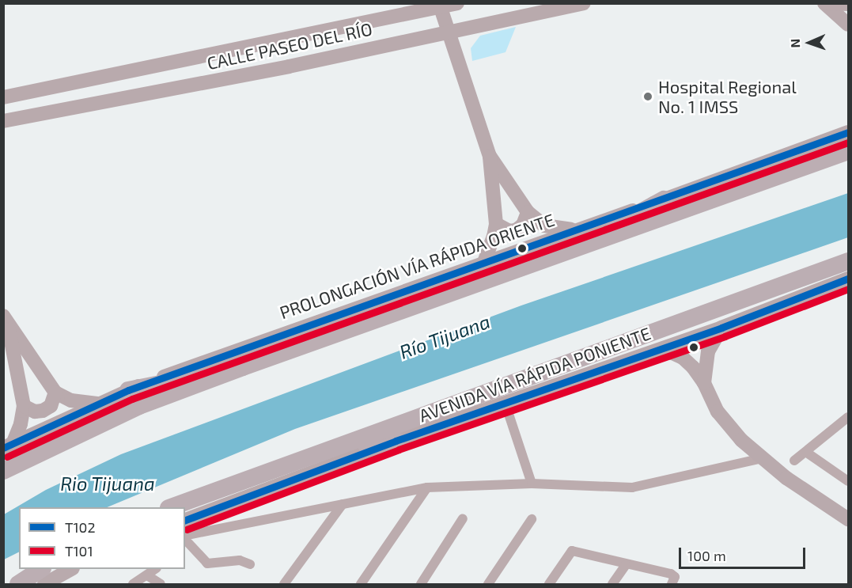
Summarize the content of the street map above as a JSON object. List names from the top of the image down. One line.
{"streets":{"highway":["AVENIDA VÍA RÁPIDA PONIENTE"],"main road":["CALLE PASEO DEL RÍO","PROLONGACIÓN VÍA RÁPIDA ORIENTE"]},"water":["Río Tijuana","Rio Tijuana"],"places":["Hospital Regional No. 1 IMSS"],"lines":["transit line T102","transit line T101"],"legend":["T102","T101"],"scale_bar":"100 m","north":"left"}
